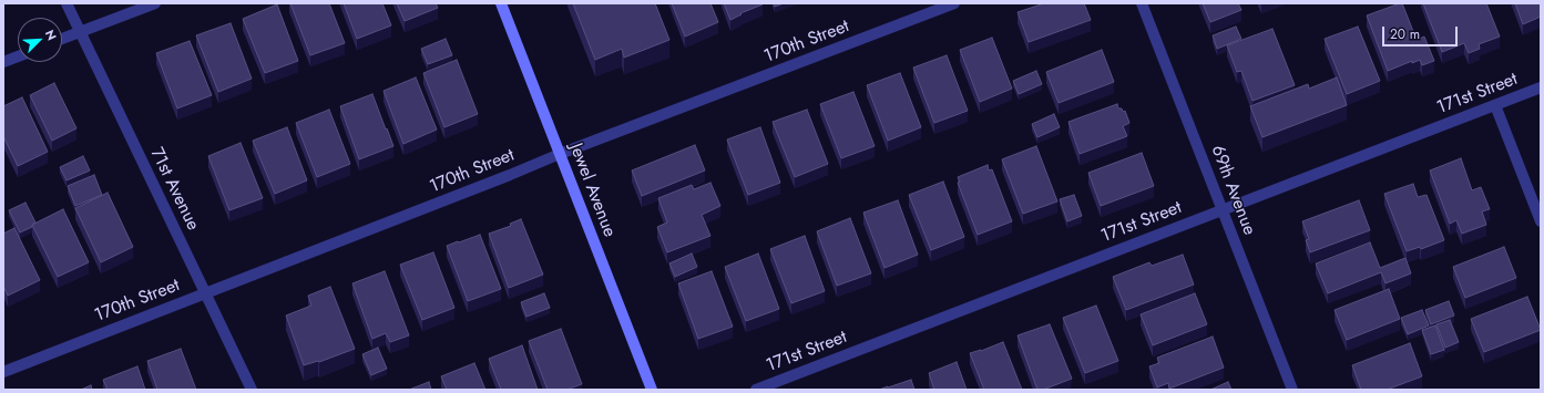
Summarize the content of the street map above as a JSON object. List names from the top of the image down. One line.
{"streets":{"street":["170th Street","171st Street","71st Avenue","Jewel Avenue","69th Avenue"]},"crossings":[["170th Street","71st Avenue"],["170th Street","Jewel Avenue"],["171st Street","69th Avenue"]],"scale_bar":"20 m","north":"top right"}
